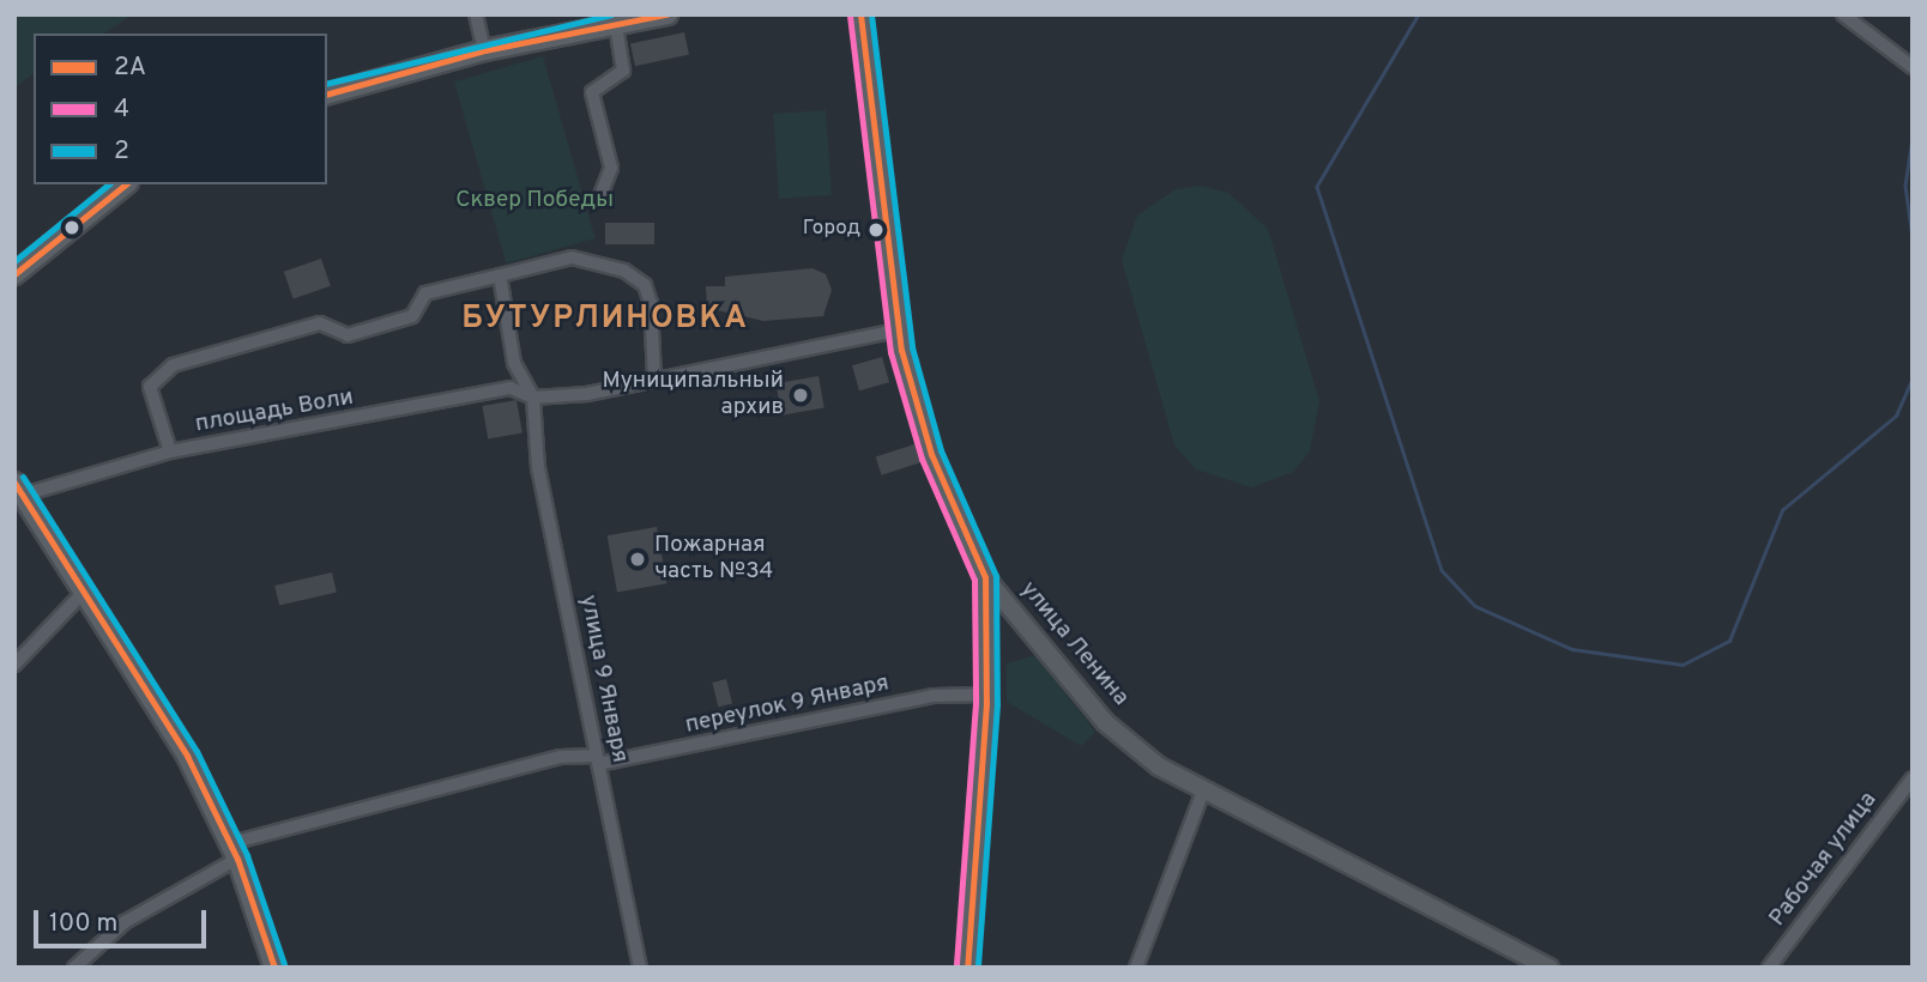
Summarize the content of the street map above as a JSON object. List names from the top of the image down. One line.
{"streets":{"main road":["улица Ленина"],"street":["площадь Воли","улица 9 Января","переулок 9 Января","Рабочая улица"]},"crossings":[["площадь Воли","улица Ленина"],["площадь Воли","улица 9 Января"],["улица 9 Января","переулок 9 Января"]],"districts":["БУТУРЛИНОВКА"],"parks":["Сквер Победы"],"places":["Город","Муниципальный архив","Пожарная часть №34"],"lines":["transit line 2А","transit line 2","transit line 4"],"legend":["2А","4","2"],"scale_bar":"100 m"}
